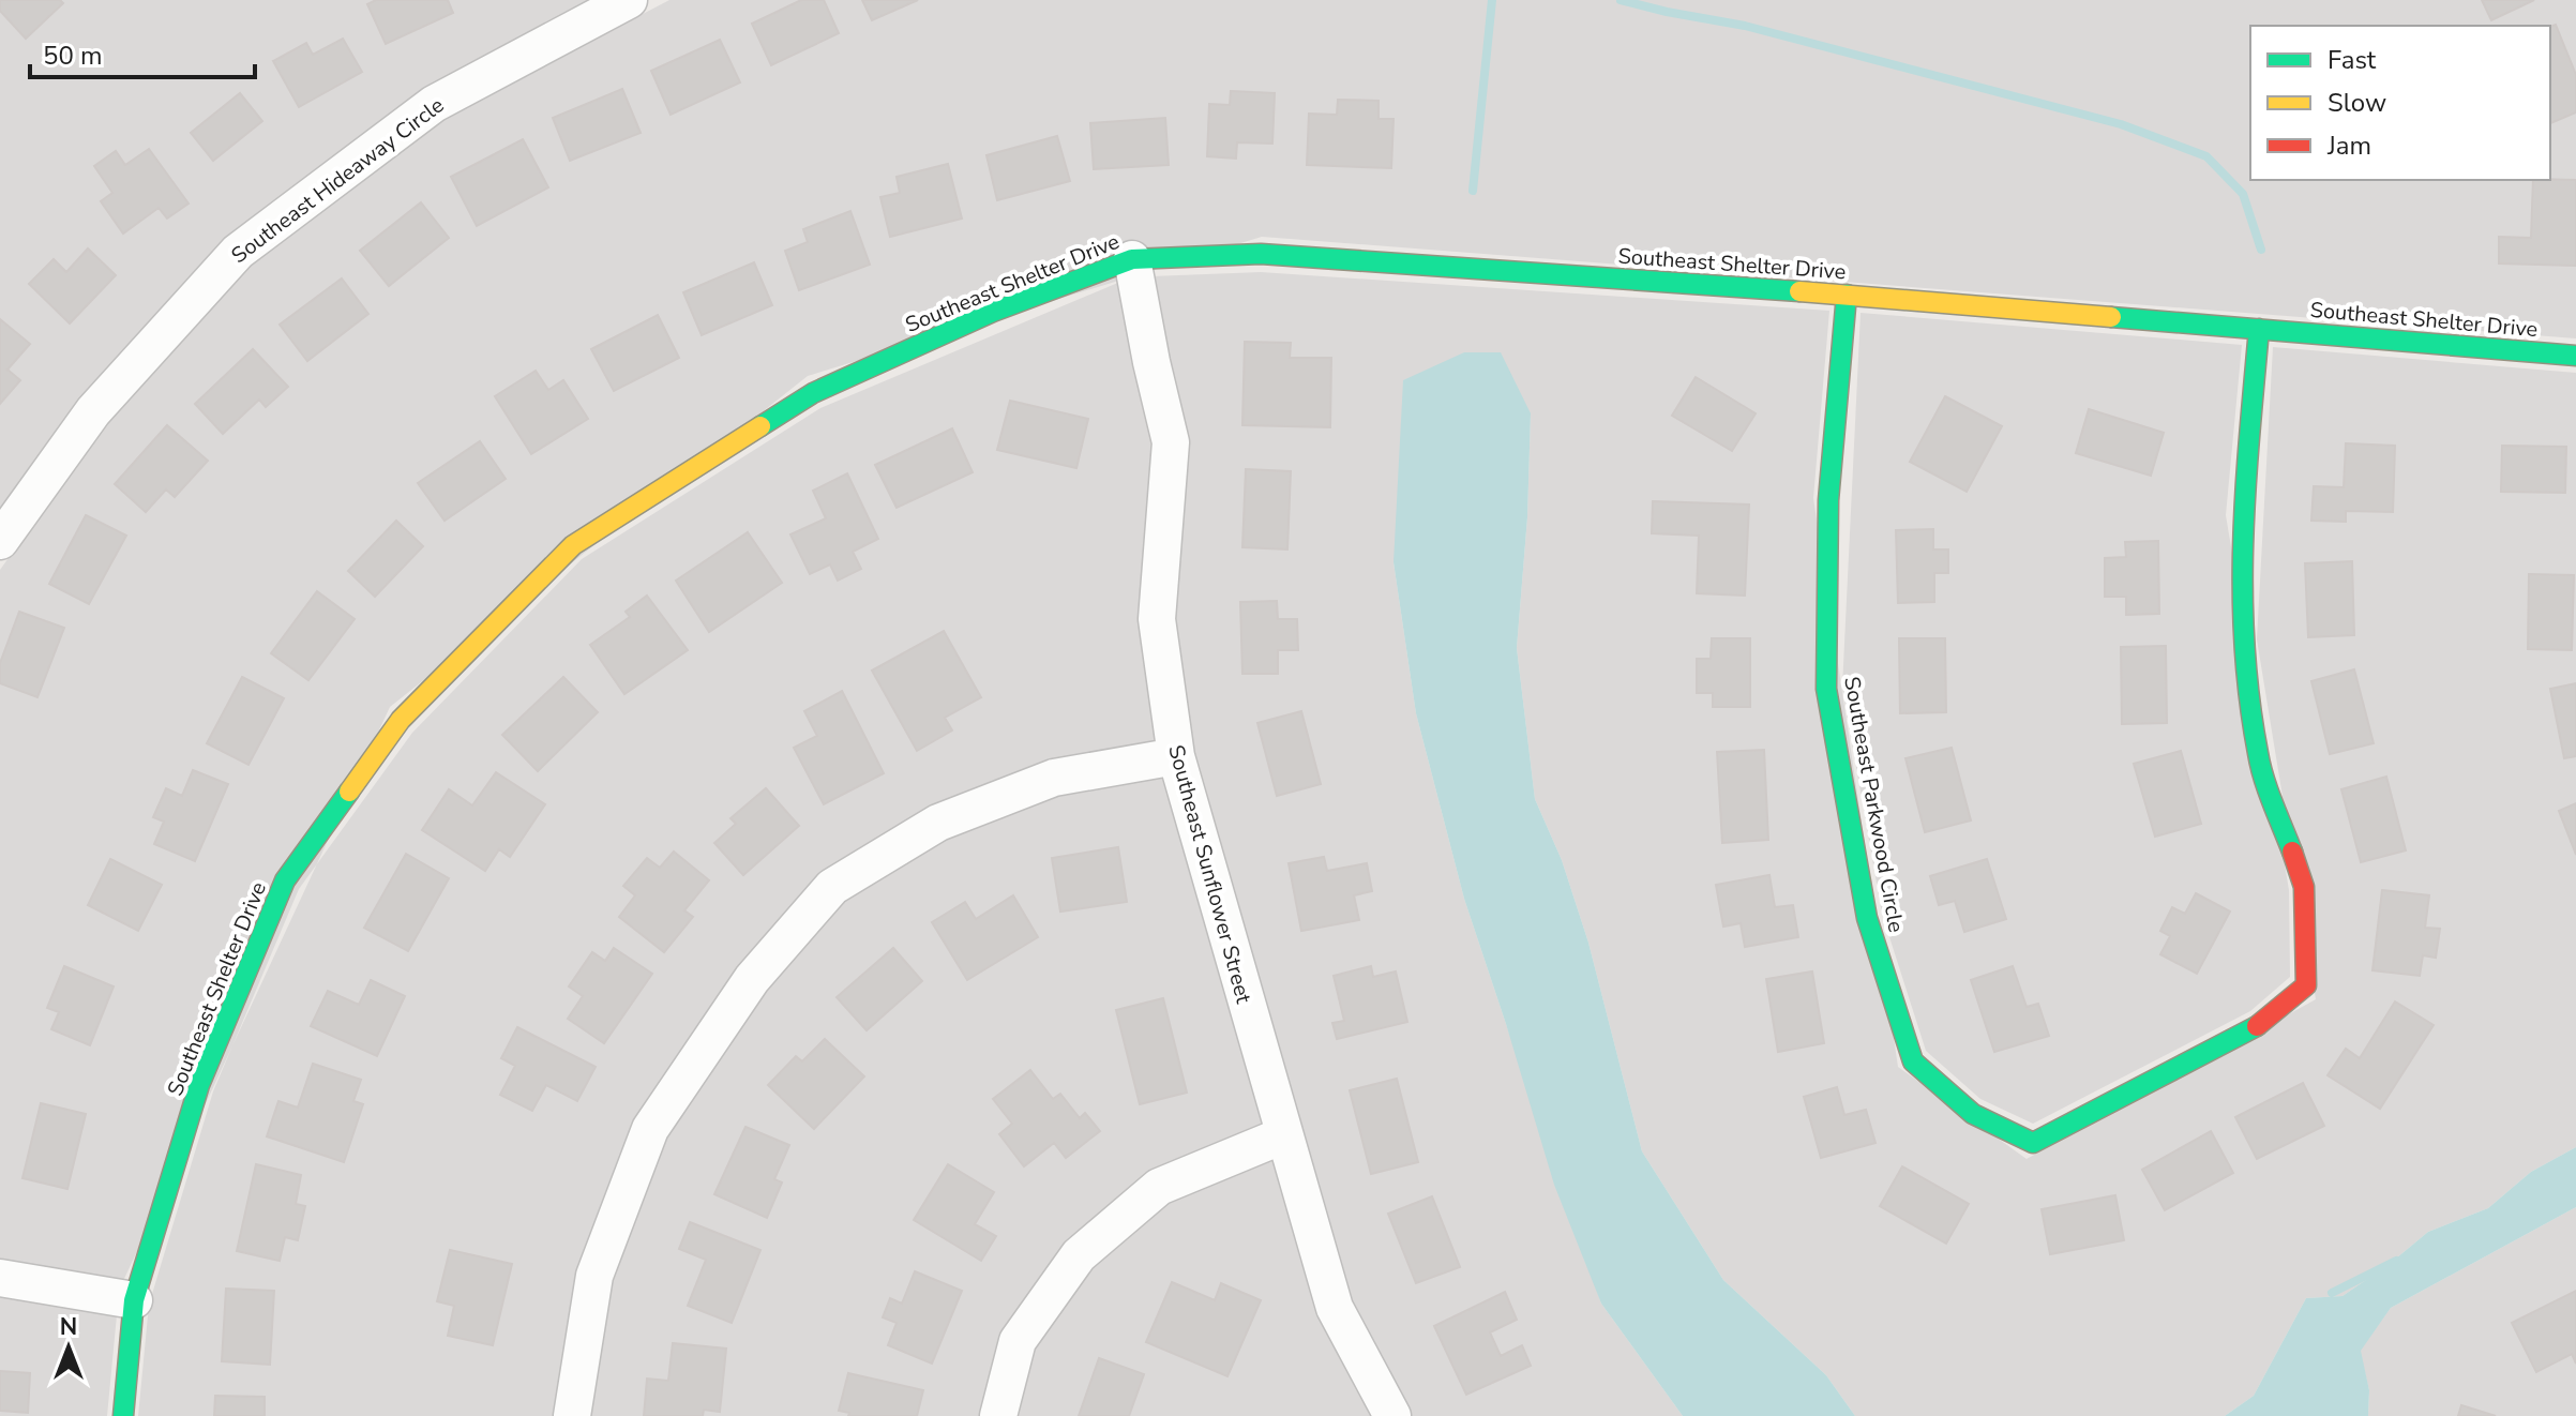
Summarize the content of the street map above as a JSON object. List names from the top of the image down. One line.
{"streets":{"street":["Southeast Hideaway Circle","Southeast Shelter Drive","Southeast Parkwood Circle","Southeast Sunflower Street"]},"crossings":[["Southeast Shelter Drive","Southeast Parkwood Circle"],["Southeast Shelter Drive","Southeast Sunflower Street"]],"legend":["Fast","Slow","Jam"],"scale_bar":"50 m","north":"top"}
